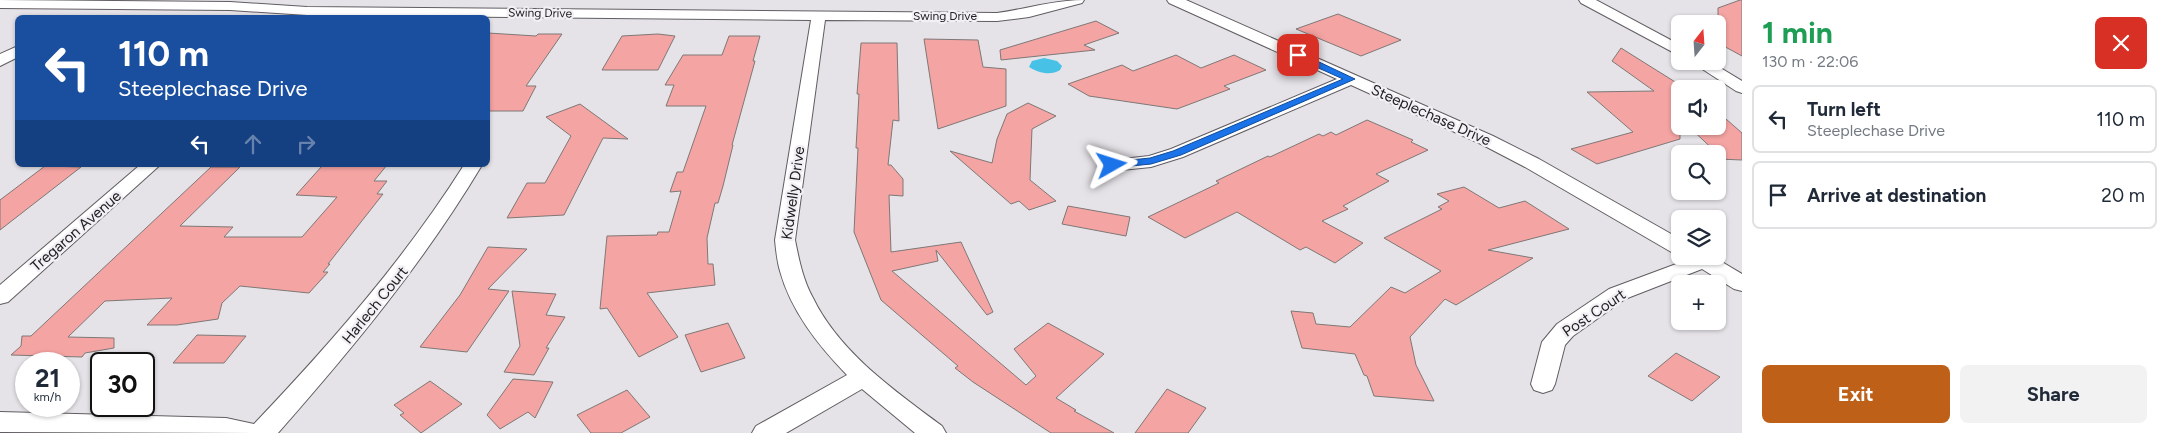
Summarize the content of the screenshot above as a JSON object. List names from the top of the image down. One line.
{"streets":{"street":["Swing Drive","Steeplechase Drive","Kidwelly Drive","Tregaron Avenue","Harlech Court","Post Court"]},"crossings":[["Swing Drive","Kidwelly Drive"]],"north":"top","page":{"heading":["1 min","130 m · 22:06"],"map_buttons":"+","turn":["110 m","Steeplechase Drive"],"list":[{"name":"Turn left","note":"Steeplechase Drive","value":"110 m"},{"name":"Arrive at destination","value":"20 m"}],"speed":"21 km/h","limit":"30","buttons":["Exit","Share"]}}
